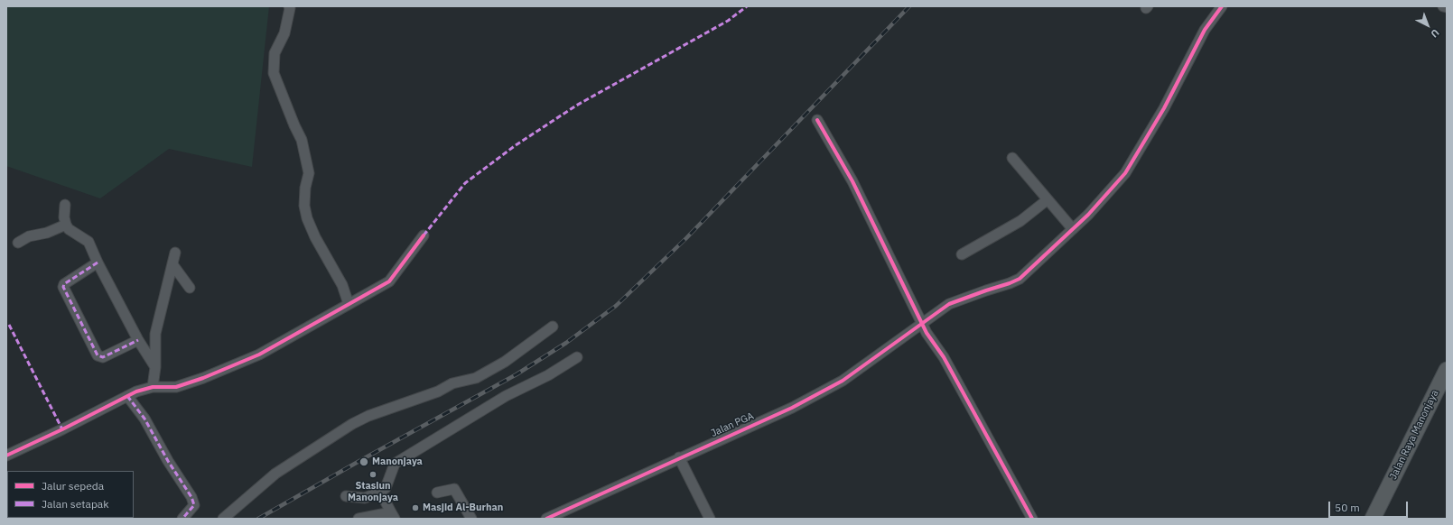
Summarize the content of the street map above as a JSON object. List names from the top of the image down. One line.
{"streets":{"main road":["Jalan Raya Manonjaya"],"street":["Jalan PGA"]},"places":["Manonjaya","Stasiun Manonjaya","Masjid Al-Burhan"],"legend":["Jalur sepeda","Jalan setapak"],"scale_bar":"50 m","north":"bottom right"}
